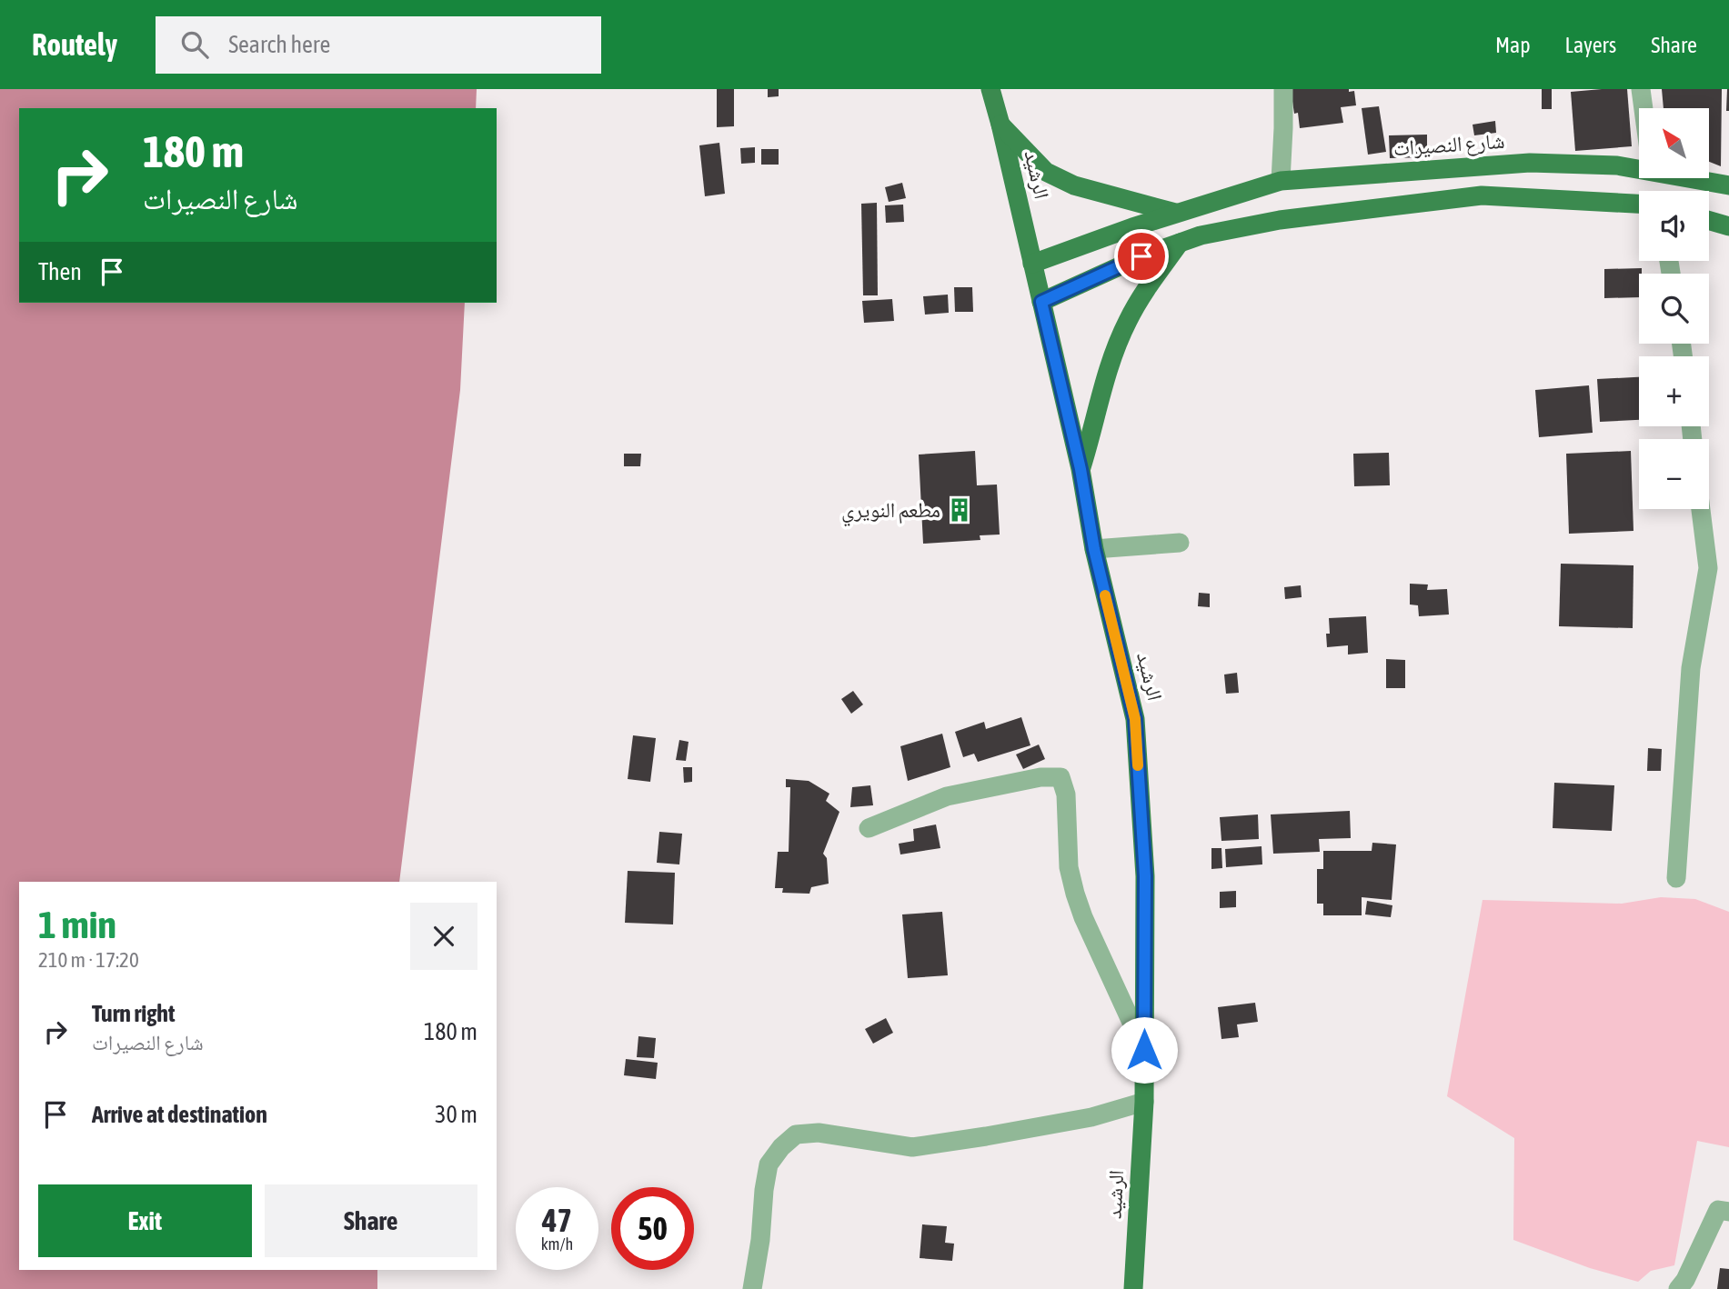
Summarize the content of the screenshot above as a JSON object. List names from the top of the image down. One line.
{"streets":{"main road":["شارع النصيرات","الرشيد"]},"crossings":[["شارع النصيرات","الرشيد"]],"places":{"building":["مطعم النويري"]},"north":"top left","page":{"header":"Routely","search":"Search here","nav":["Map","Layers","Share"],"map_buttons":["+","−"],"turn":["180 m","شارع النصيرات"],"then":"Then","heading":["1 min","210 m · 17:20"],"list":[{"name":"Turn right","note":"شارع النصيرات","value":"180 m"},{"name":"Arrive at destination","value":"30 m"}],"buttons":["Exit","Share"],"speed":"47 km/h","limit":"50"}}
